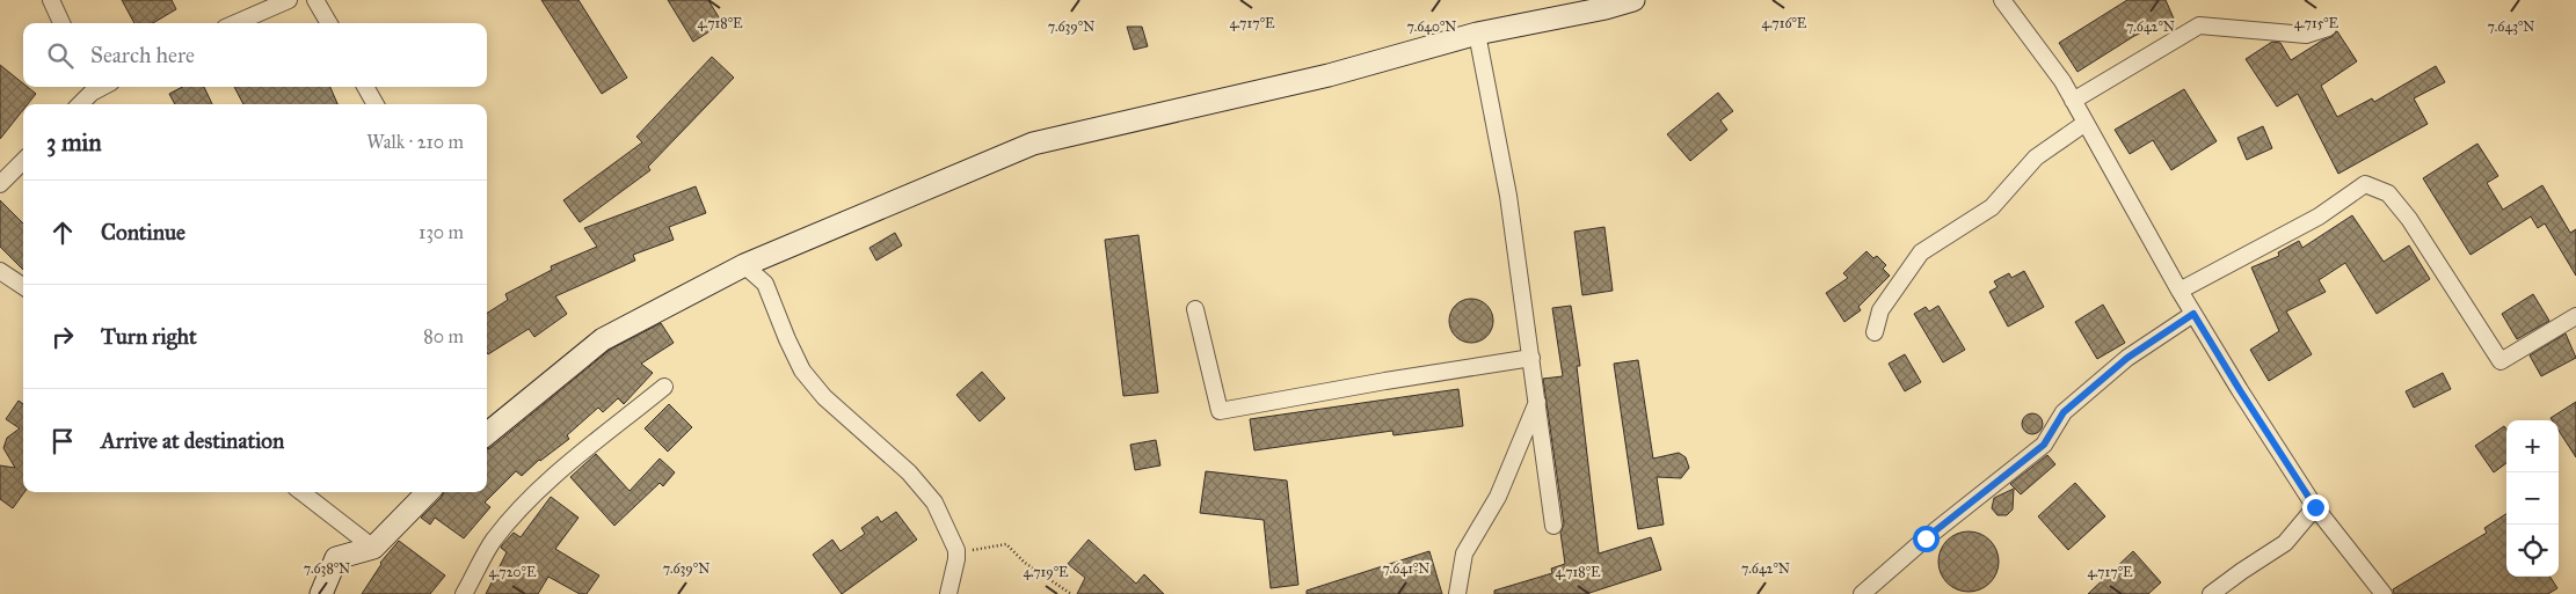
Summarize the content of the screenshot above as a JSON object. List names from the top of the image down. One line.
{"page":{"search":"Search here","heading":["3 min","Walk · 210 m"],"list":[["Continue","130 m"],["Turn right","80 m"],"Arrive at destination"],"map_buttons":["+","−"]},"coordinates":["4.718°E","4.717°E","4.716°E","4.715°E","7.639°N","7.640°N","7.642°N","7.643°N","7.638°N","7.641°N","4.720°E","4.719°E"]}
